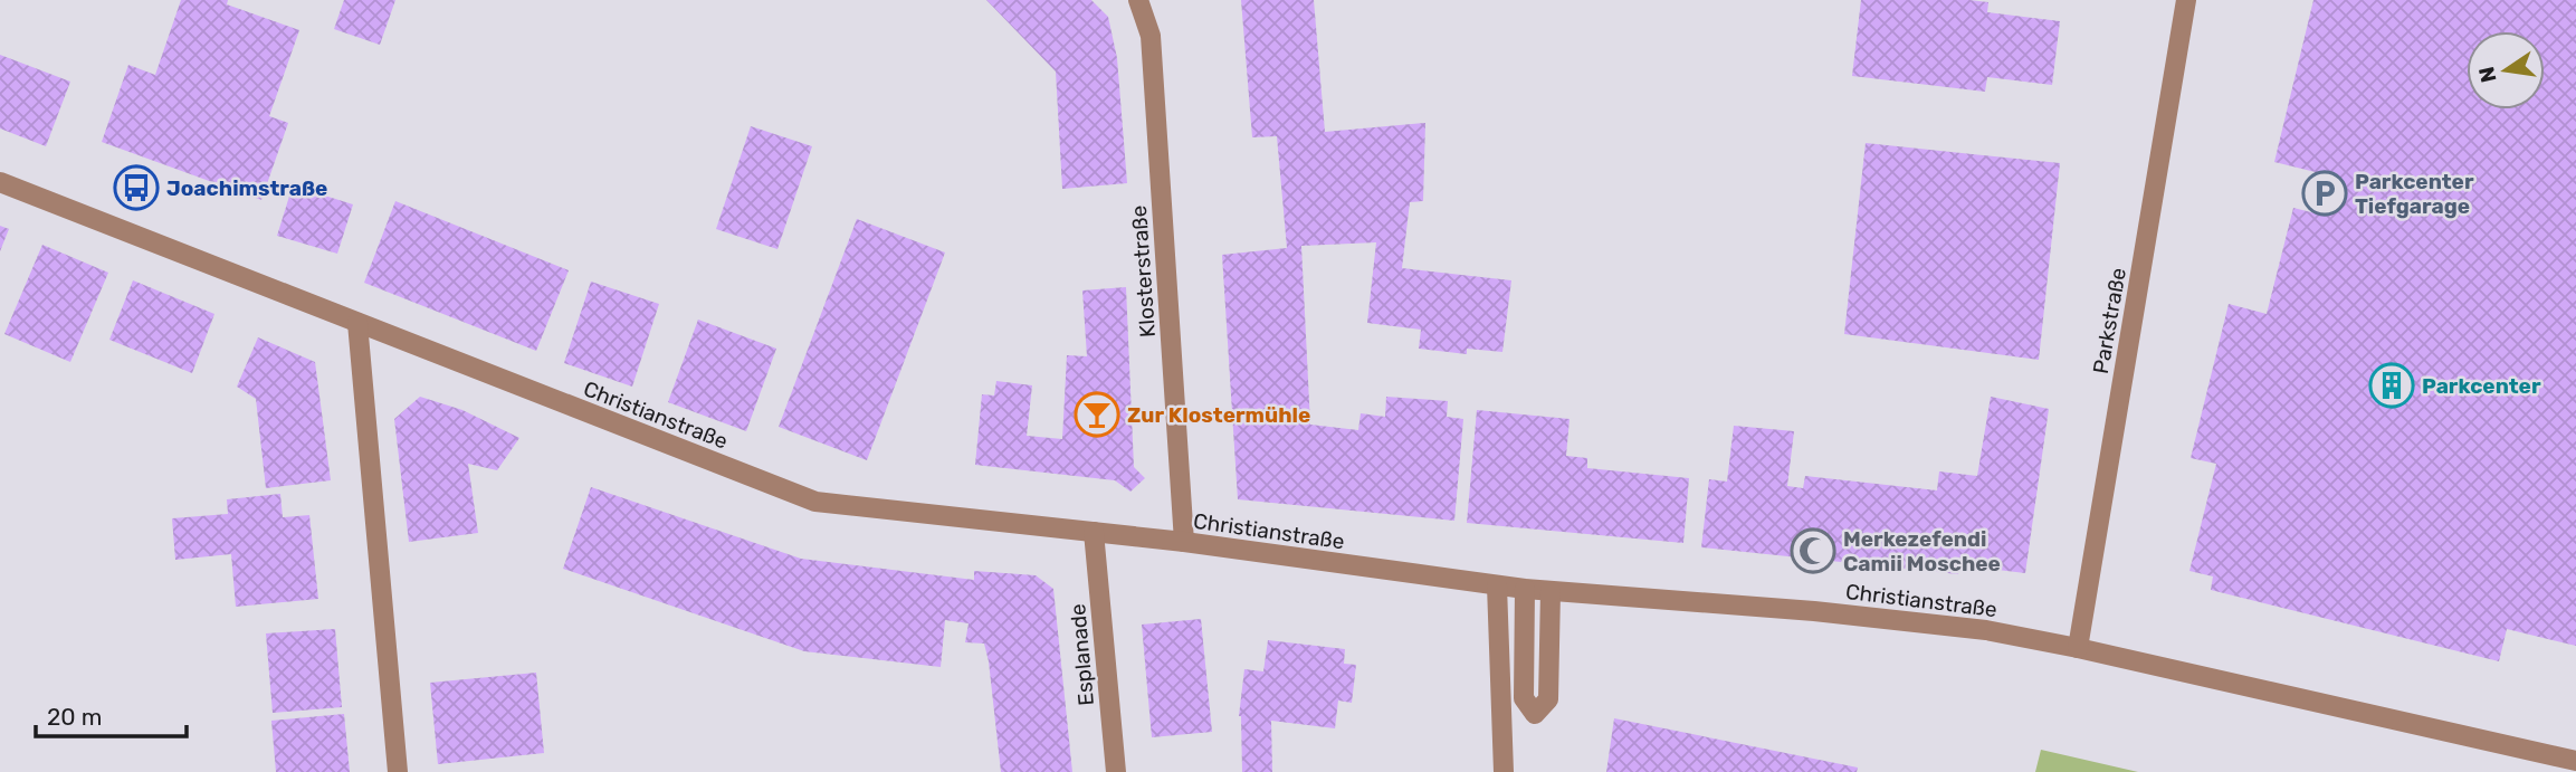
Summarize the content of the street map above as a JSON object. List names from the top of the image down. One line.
{"streets":{"street":["Klosterstraße","Parkstraße","Christianstraße","Esplanade"]},"crossings":[["Klosterstraße","Christianstraße"],["Parkstraße","Christianstraße"],["Christianstraße","Esplanade"]],"places":{"bus stop":["Joachimstraße"],"parking":["Parkcenter Tiefgarage"],"building":["Parkcenter"],"bar":["Zur Klostermühle"],"mosque":["Merkezefendi Camii Moschee"]},"scale_bar":"20 m","north":"left"}
